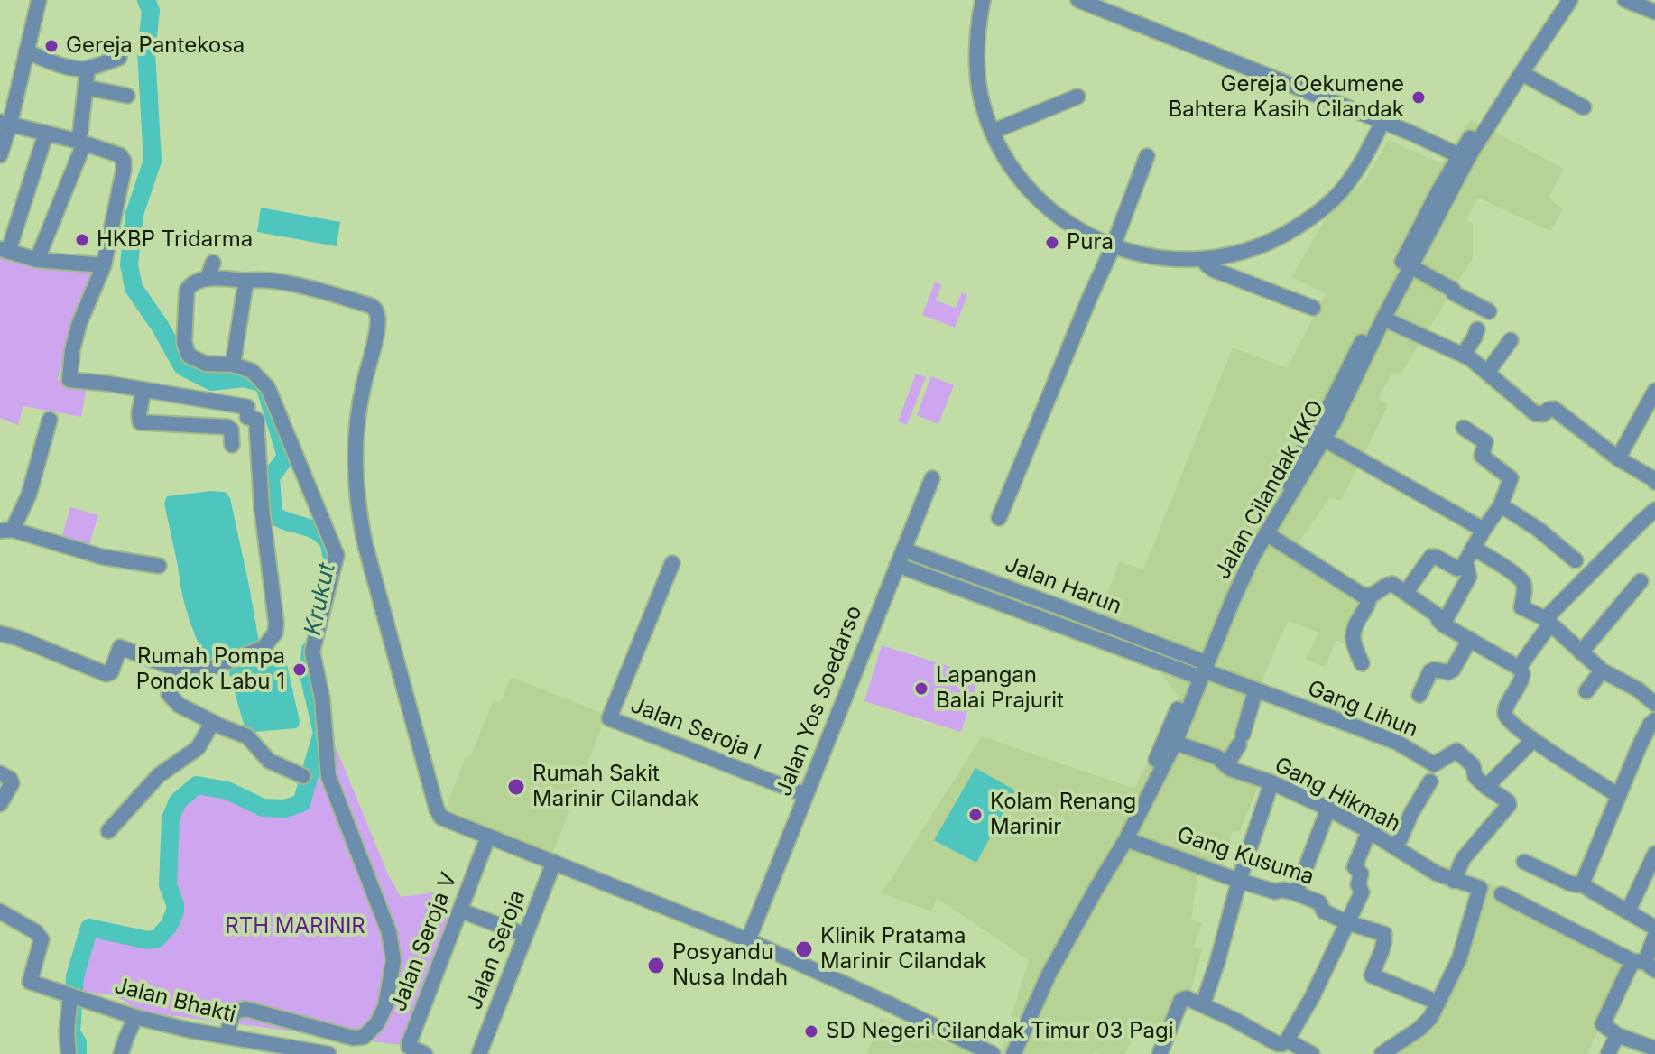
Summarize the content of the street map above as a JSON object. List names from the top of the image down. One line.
{"streets":{"street":["Jalan Cilandak KKO","Jalan Harun","Jalan Yos Soedarso","Gang Lihun","Jalan Seroja I","Gang Hikmah","Gang Kusuma","Jalan Seroja V","Jalan Seroja","Jalan Bhakti"]},"crossings":[["Jalan Cilandak KKO","Jalan Harun"],["Jalan Cilandak KKO","Gang Lihun"],["Jalan Cilandak KKO","Gang Hikmah"],["Jalan Cilandak KKO","Gang Kusuma"],["Jalan Harun","Jalan Yos Soedarso"],["Jalan Harun","Gang Lihun"],["Jalan Yos Soedarso","Jalan Seroja I"],["Gang Hikmah","Gang Kusuma"]],"water":["Krukut"],"parks":["RTH MARINIR"],"places":["Gereja Pantekosa","Gereja Oekumene Bahtera Kasih Cilandak","HKBP Tridarma","Pura","Rumah Pompa Pondok Labu 1","Lapangan Balai Prajurit","Rumah Sakit Marinir Cilandak","Kolam Renang Marinir","Klinik Pratama Marinir Cilandak","Posyandu Nusa Indah","SD Negeri Cilandak Timur 03 Pagi"]}
